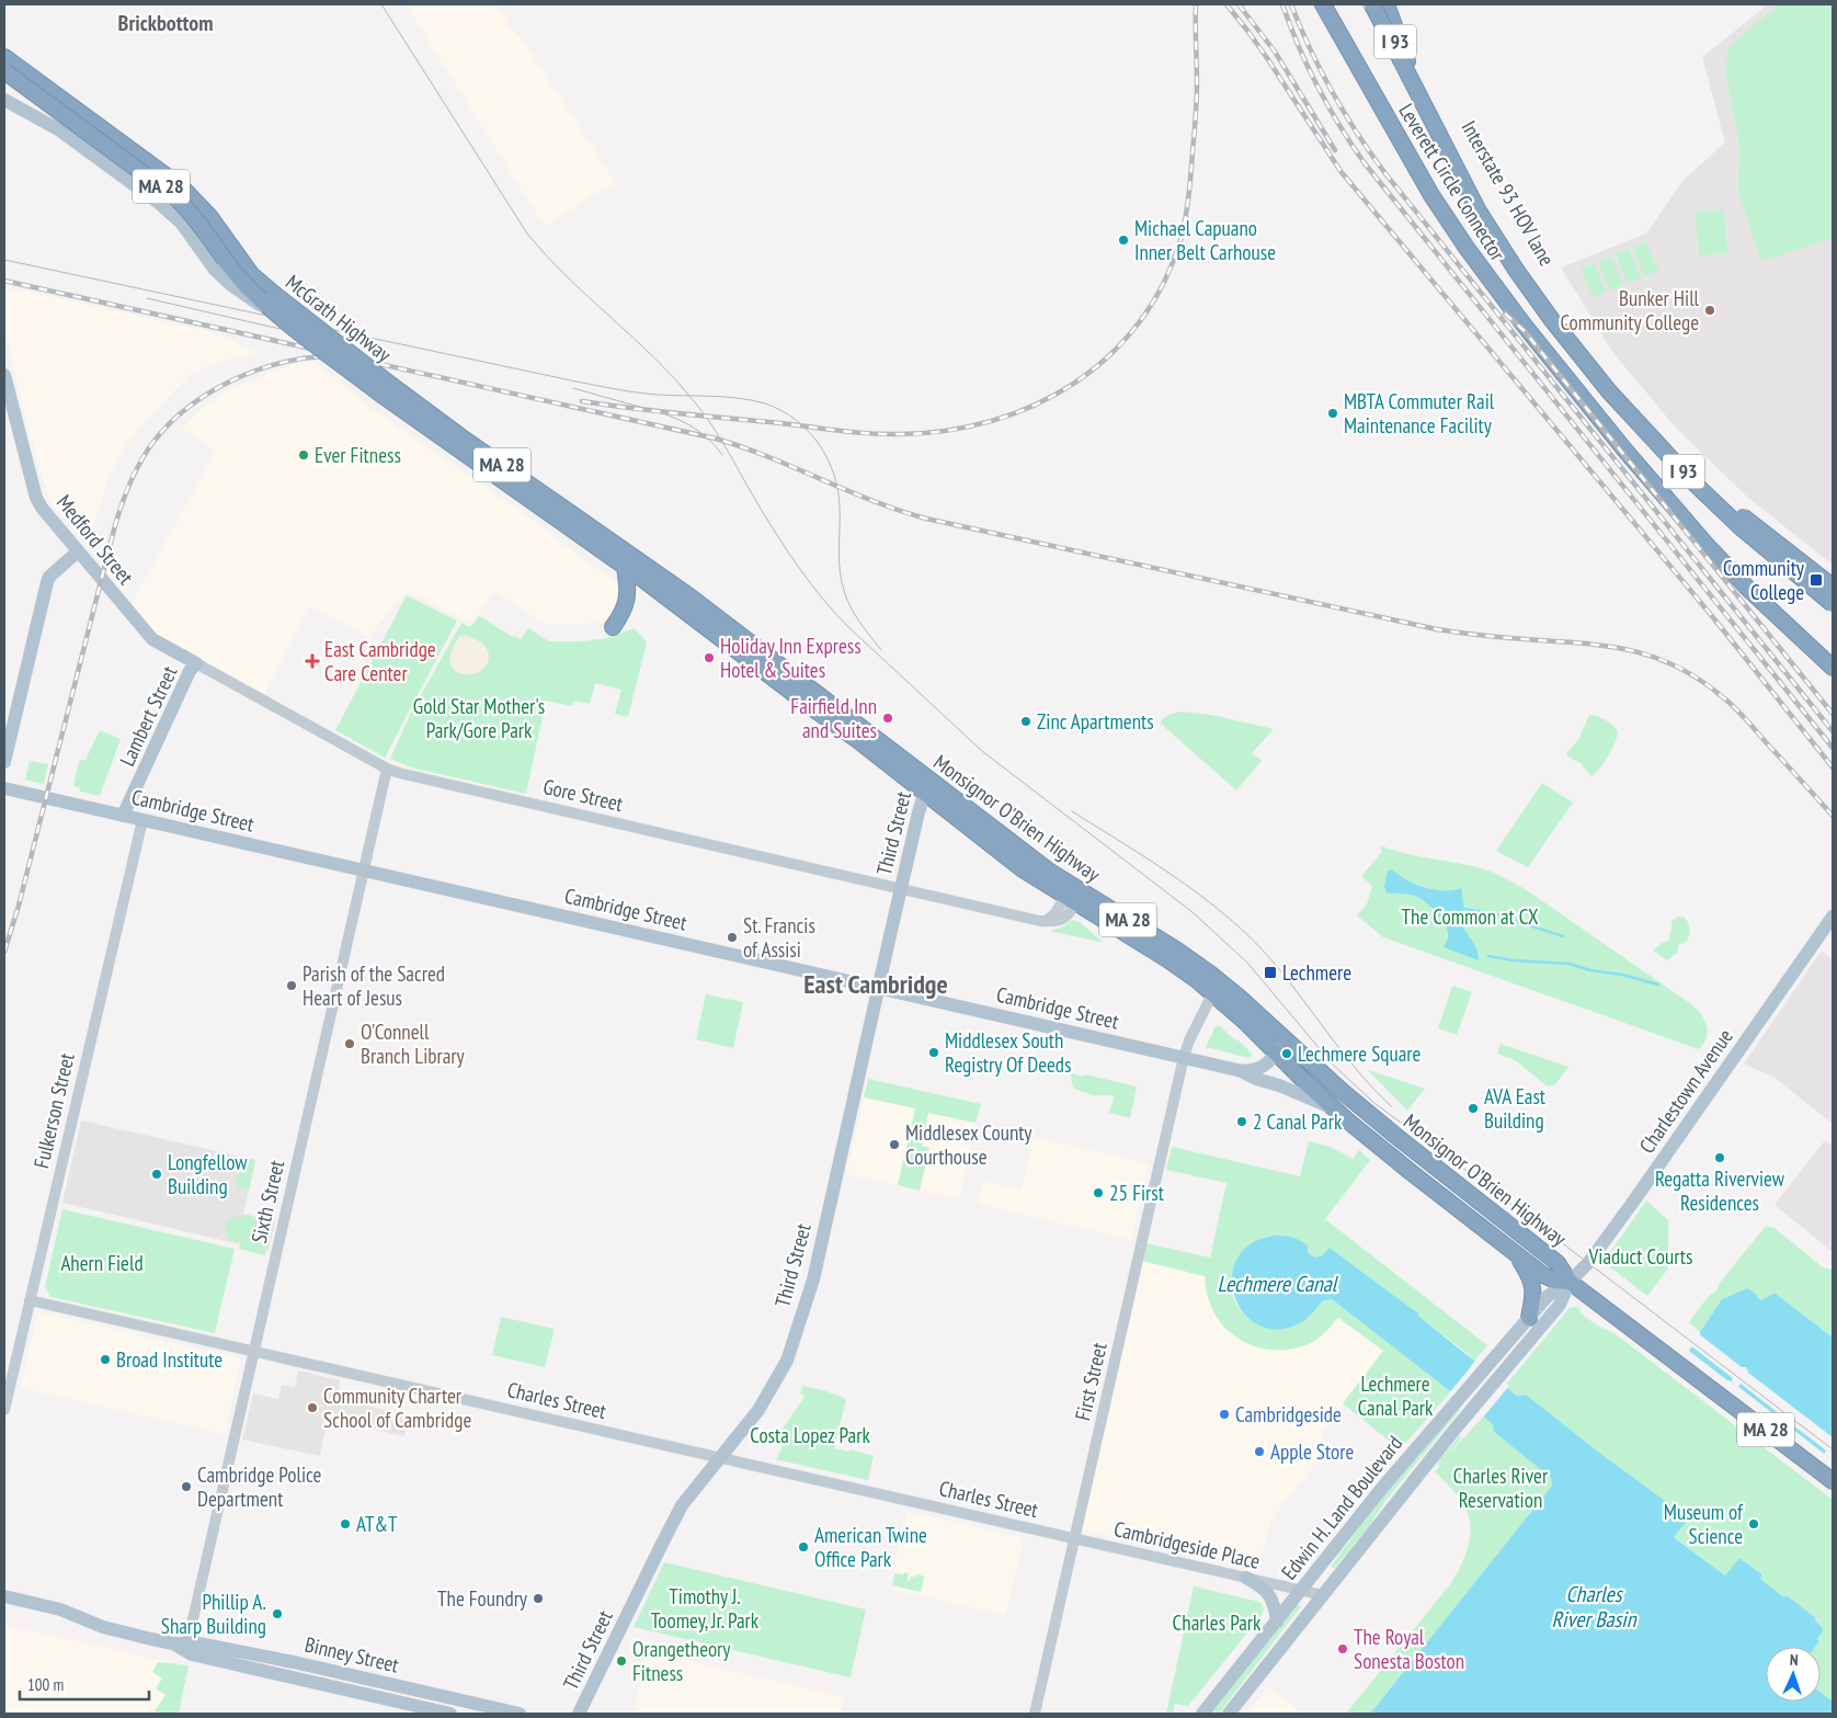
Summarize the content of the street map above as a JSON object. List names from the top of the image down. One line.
{"streets":{"highway":["I 93","Leverett Circle Connector","MA 28","Interstate 93 HOV lane","McGrath Highway","Monsignor O'Brien Highway"],"main road":["Medford Street","Lambert Street","Gore Street","Cambridge Street","Third Street","Charlestown Avenue","Edwin H. Land Boulevard","Binney Street"],"street":["Fulkerson Street","Sixth Street","First Street","Charles Street","Cambridgeside Place"]},"crossings":[["MA 28","Monsignor O'Brien Highway"],["MA 28","Charlestown Avenue"],["MA 28","Edwin H. Land Boulevard"],["McGrath Highway","Monsignor O'Brien Highway"],["Medford Street","Gore Street"],["Lambert Street","Gore Street"],["Lambert Street","Cambridge Street"],["Gore Street","Monsignor O'Brien Highway"],["Gore Street","Third Street"],["Gore Street","Sixth Street"],["Cambridge Street","Monsignor O'Brien Highway"],["Cambridge Street","Third Street"],["Cambridge Street","Fulkerson Street"],["Cambridge Street","Sixth Street"],["Cambridge Street","First Street"],["Monsignor O'Brien Highway","Third Street"],["Monsignor O'Brien Highway","Charlestown Avenue"],["Monsignor O'Brien Highway","First Street"],["Monsignor O'Brien Highway","Edwin H. Land Boulevard"],["Third Street","Charles Street"],["Charlestown Avenue","Edwin H. Land Boulevard"],["Fulkerson Street","Charles Street"],["Sixth Street","Charles Street"],["Sixth Street","Binney Street"],["First Street","Charles Street"],["First Street","Cambridgeside Place"],["Charles Street","Cambridgeside Place"],["Edwin H. Land Boulevard","Cambridgeside Place"]],"districts":["Brickbottom","East Cambridge"],"water":["Lechmere Canal","Charles River Basin"],"parks":["Gold Star Mother's Park/Gore Park","The Common at CX","Viaduct Courts","Ahern Field","Lechmere Canal Park","Costa Lopez Park","Charles River Reservation","Timothy J. Toomey, Jr. Park","Charles Park"],"places":{"other":["Michael Capuano Inner Belt Carhouse","Bunker Hill Community College","MBTA Commuter Rail Maintenance Facility","Ever Fitness","Holiday Inn Express Hotel & Suites","Fairfield Inn and Suites","Zinc Apartments","St. Francis of Assisi","Parish of the Sacred Heart of Jesus","O'Connell Branch Library","Middlesex South Registry Of Deeds","Lechmere Square","AVA East Building","2 Canal Park","Middlesex County Courthouse","Regatta Riverview Residences","Longfellow Building","25 First","Broad Institute","Community Charter School of Cambridge","Cambridgeside","Apple Store","Cambridge Police Department","AT&T","Museum of Science","American Twine Office Park","The Foundry","Phillip A. Sharp Building","The Royal Sonesta Boston","Orangetheory Fitness"],"transit":["Community College","Lechmere"],"health":["East Cambridge Care Center"]},"scale_bar":"100 m","north":"top"}
